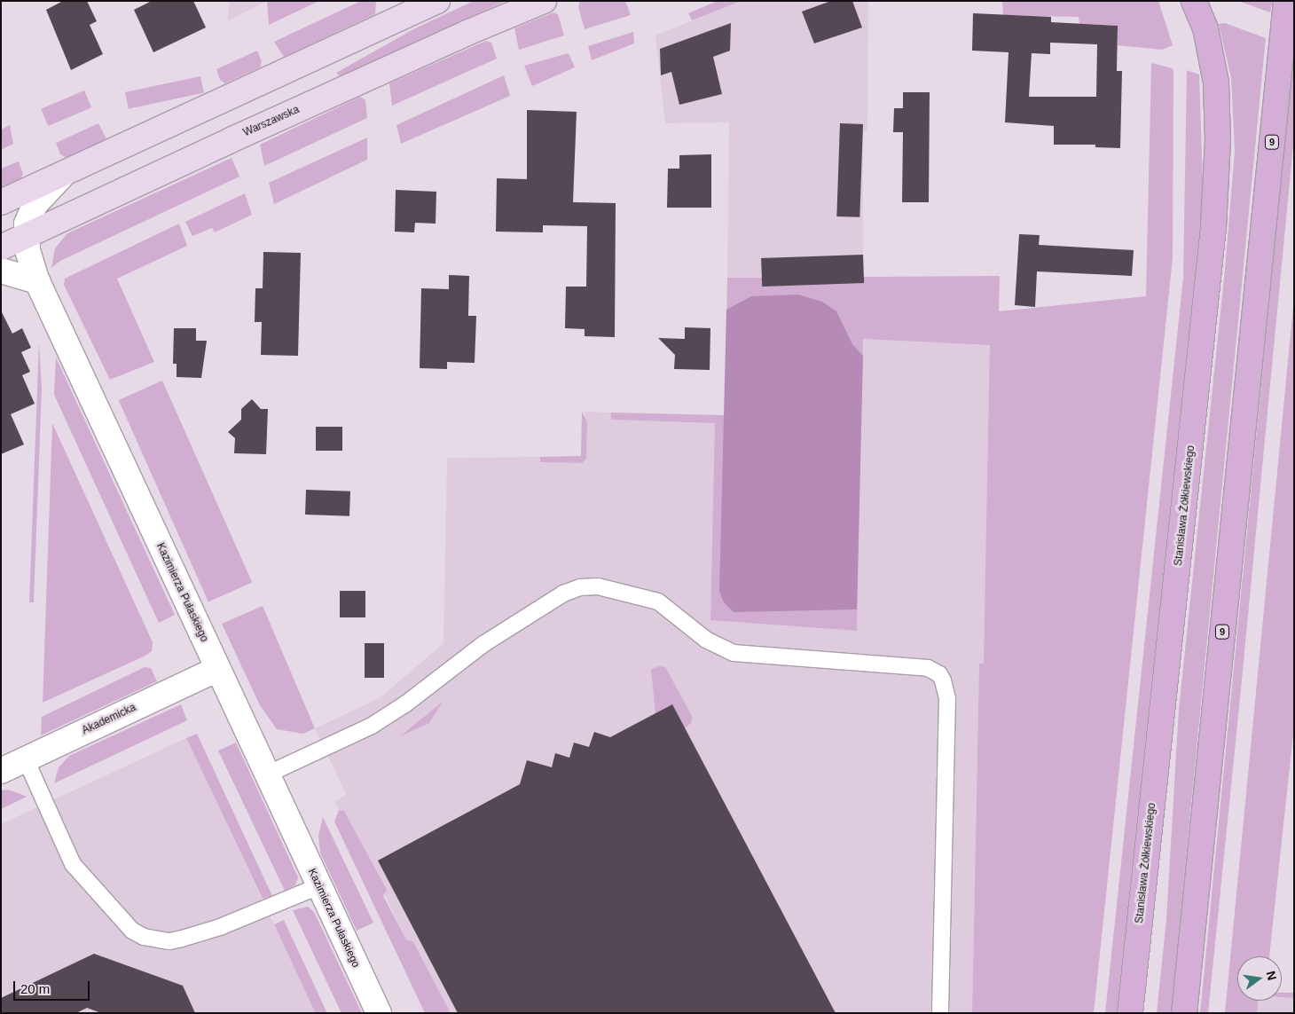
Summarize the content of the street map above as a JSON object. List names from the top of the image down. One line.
{"streets":{"main road":["Warszawska","9","Stanisława Żółkiewskiego"],"street":["Kazimierza Pułaskiego","Akademicka"]},"crossings":[["Warszawska","Kazimierza Pułaskiego"],["Kazimierza Pułaskiego","Akademicka"]],"scale_bar":"20 m","north":"right"}
